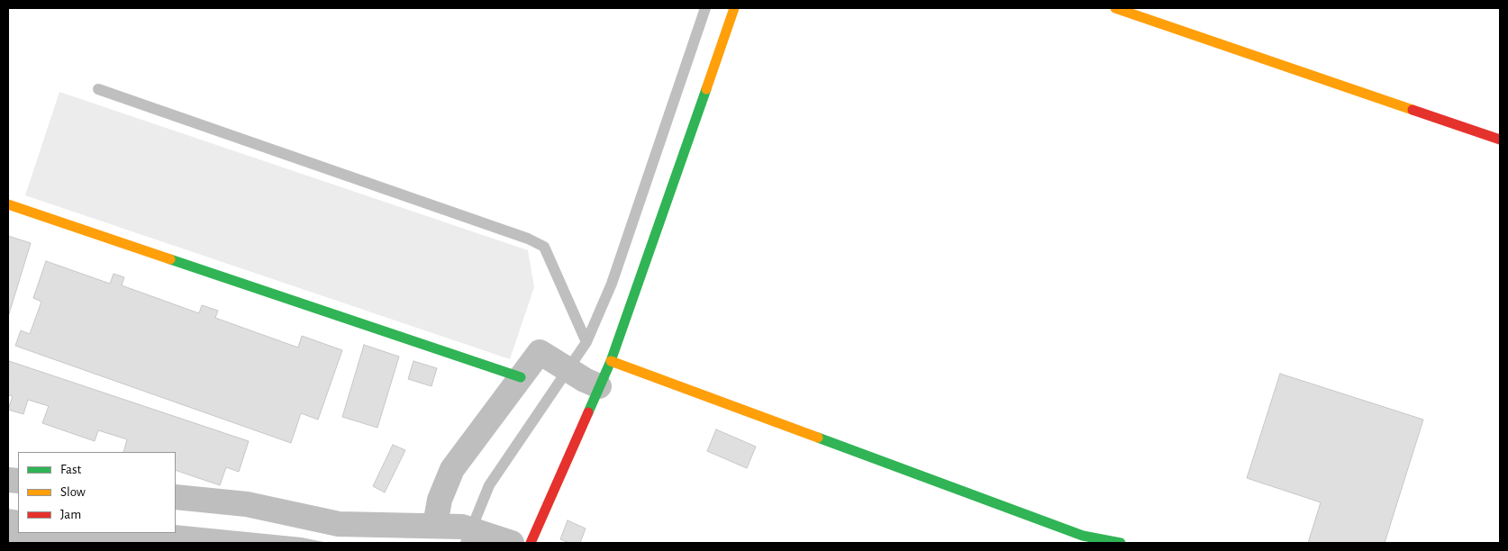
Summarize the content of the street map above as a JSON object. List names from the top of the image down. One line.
{"legend":["Fast","Slow","Jam"]}
